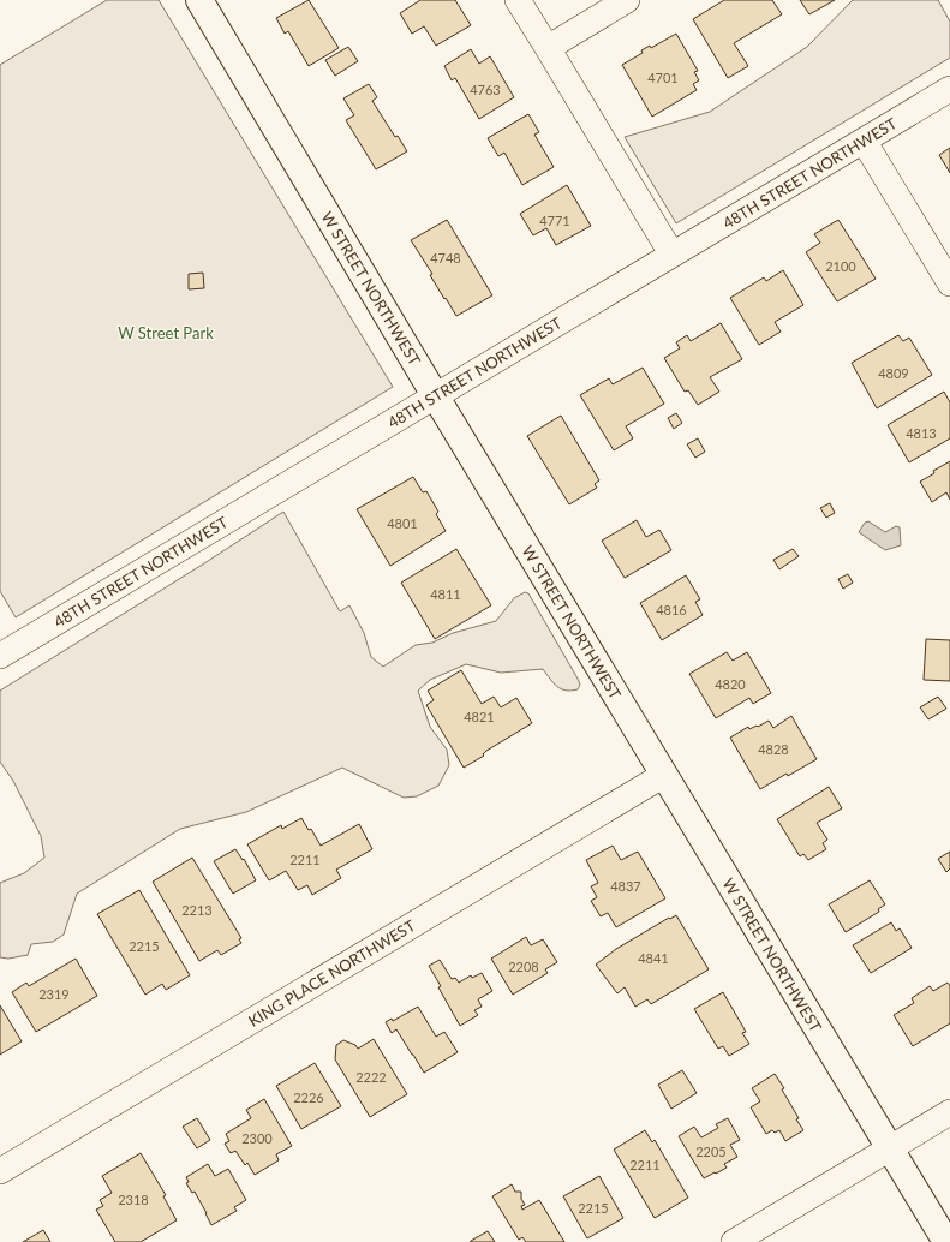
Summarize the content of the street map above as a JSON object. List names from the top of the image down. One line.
{"streets":{"street":["48TH STREET NORTHWEST","W STREET NORTHWEST","KING PLACE NORTHWEST"]},"crossings":[["48TH STREET NORTHWEST","W STREET NORTHWEST"],["W STREET NORTHWEST","KING PLACE NORTHWEST"]],"parks":["W Street Park"],"house_numbers":["4701","4763","4771","4748","2100","4809","4813","4801","4811","4816","4820","4821","4828","2211","4837","2213","2215","4841","2208","2319","2222","2226","2300","2205","2211","2318","2215"]}
